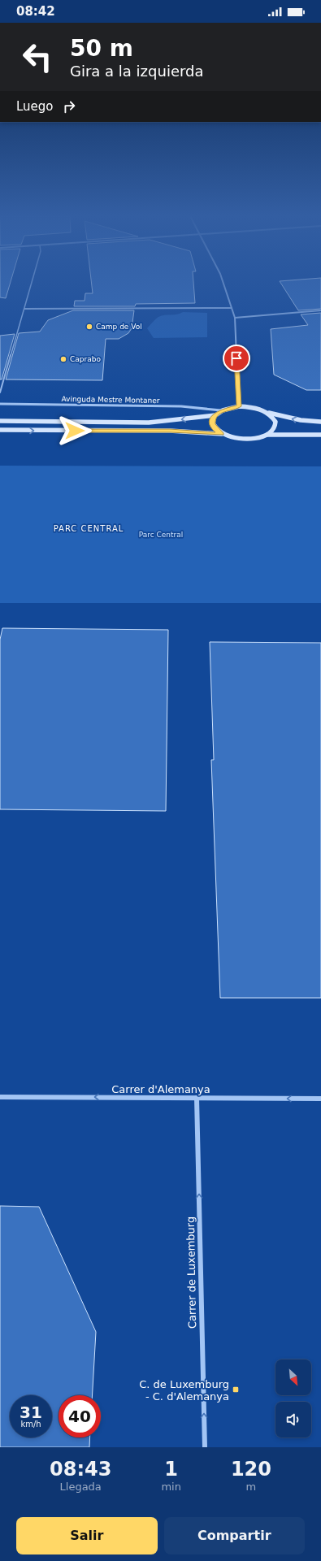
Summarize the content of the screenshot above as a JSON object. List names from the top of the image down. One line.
{"streets":{"street":["Avinguda Mestre Montaner","Carrer d'Alemanya","Carrer de Luxemburg"]},"crossings":[["Carrer d'Alemanya","Carrer de Luxemburg"]],"one_way":["Carrer d'Alemanya","Carrer de Luxemburg"],"districts":["PARC CENTRAL"],"parks":["Parc Central"],"places":{"other":["Camp de Vol","Caprabo"],"transit":["C. de Luxemburg - C. d'Alemanya"]},"north":"bottom right","page":{"status":"08:42","turn":["50 m","Gira a la izquierda"],"then":"Luego","speed":"31 km/h","limit":"40","eta":["08:43","Llegada","1","min","120","m"],"buttons":["Salir","Compartir"]}}
